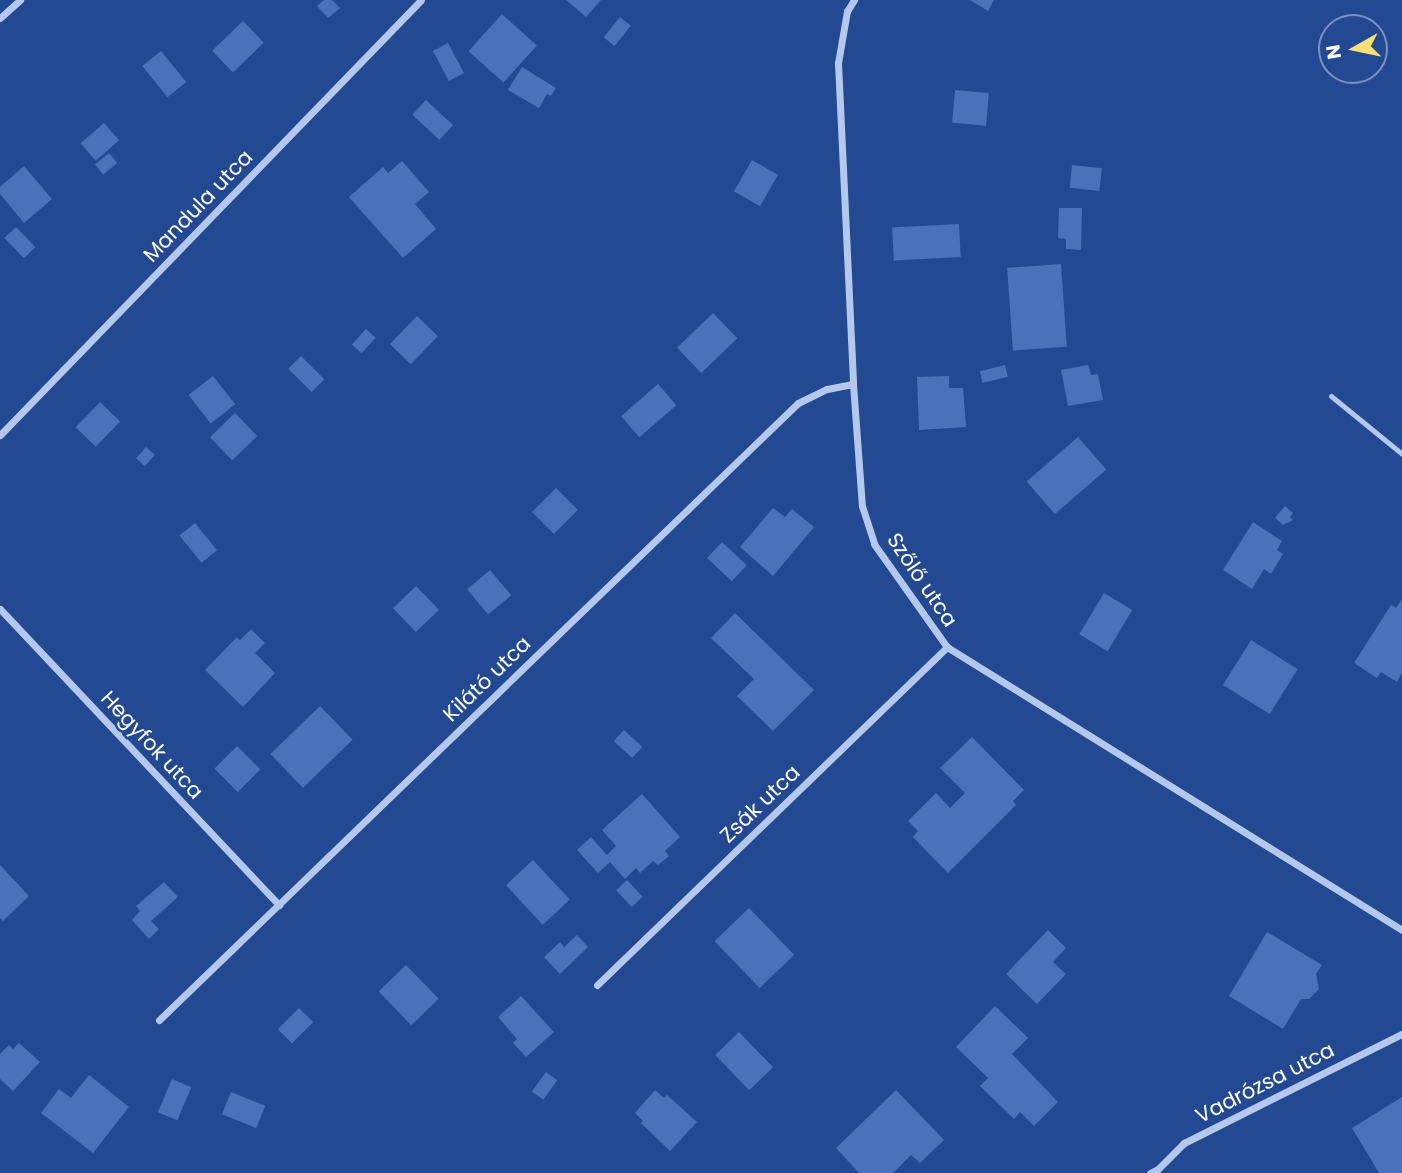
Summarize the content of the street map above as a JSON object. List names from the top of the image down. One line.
{"streets":{"street":["Mandula utca","Szőlő utca","Kilátó utca","Hegyfok utca","Zsák utca","Vadrózsa utca"]},"crossings":[["Szőlő utca","Kilátó utca"],["Szőlő utca","Zsák utca"],["Kilátó utca","Hegyfok utca"]],"north":"left"}
